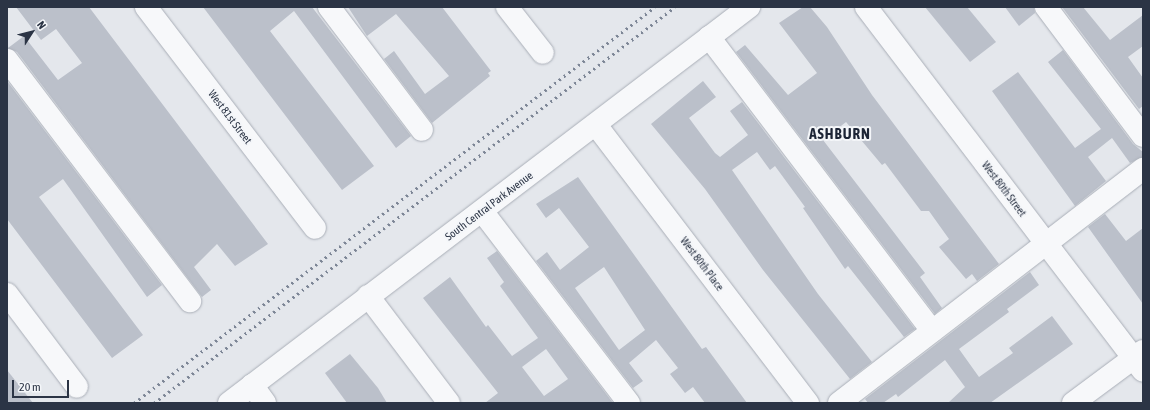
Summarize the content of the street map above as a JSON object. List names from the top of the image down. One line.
{"streets":{"street":["West 81st Street","West 80th Street","South Central Park Avenue","West 80th Place"]},"crossings":[["South Central Park Avenue","West 80th Place"]],"districts":["ASHBURN"],"scale_bar":"20 m","north":"top right"}
